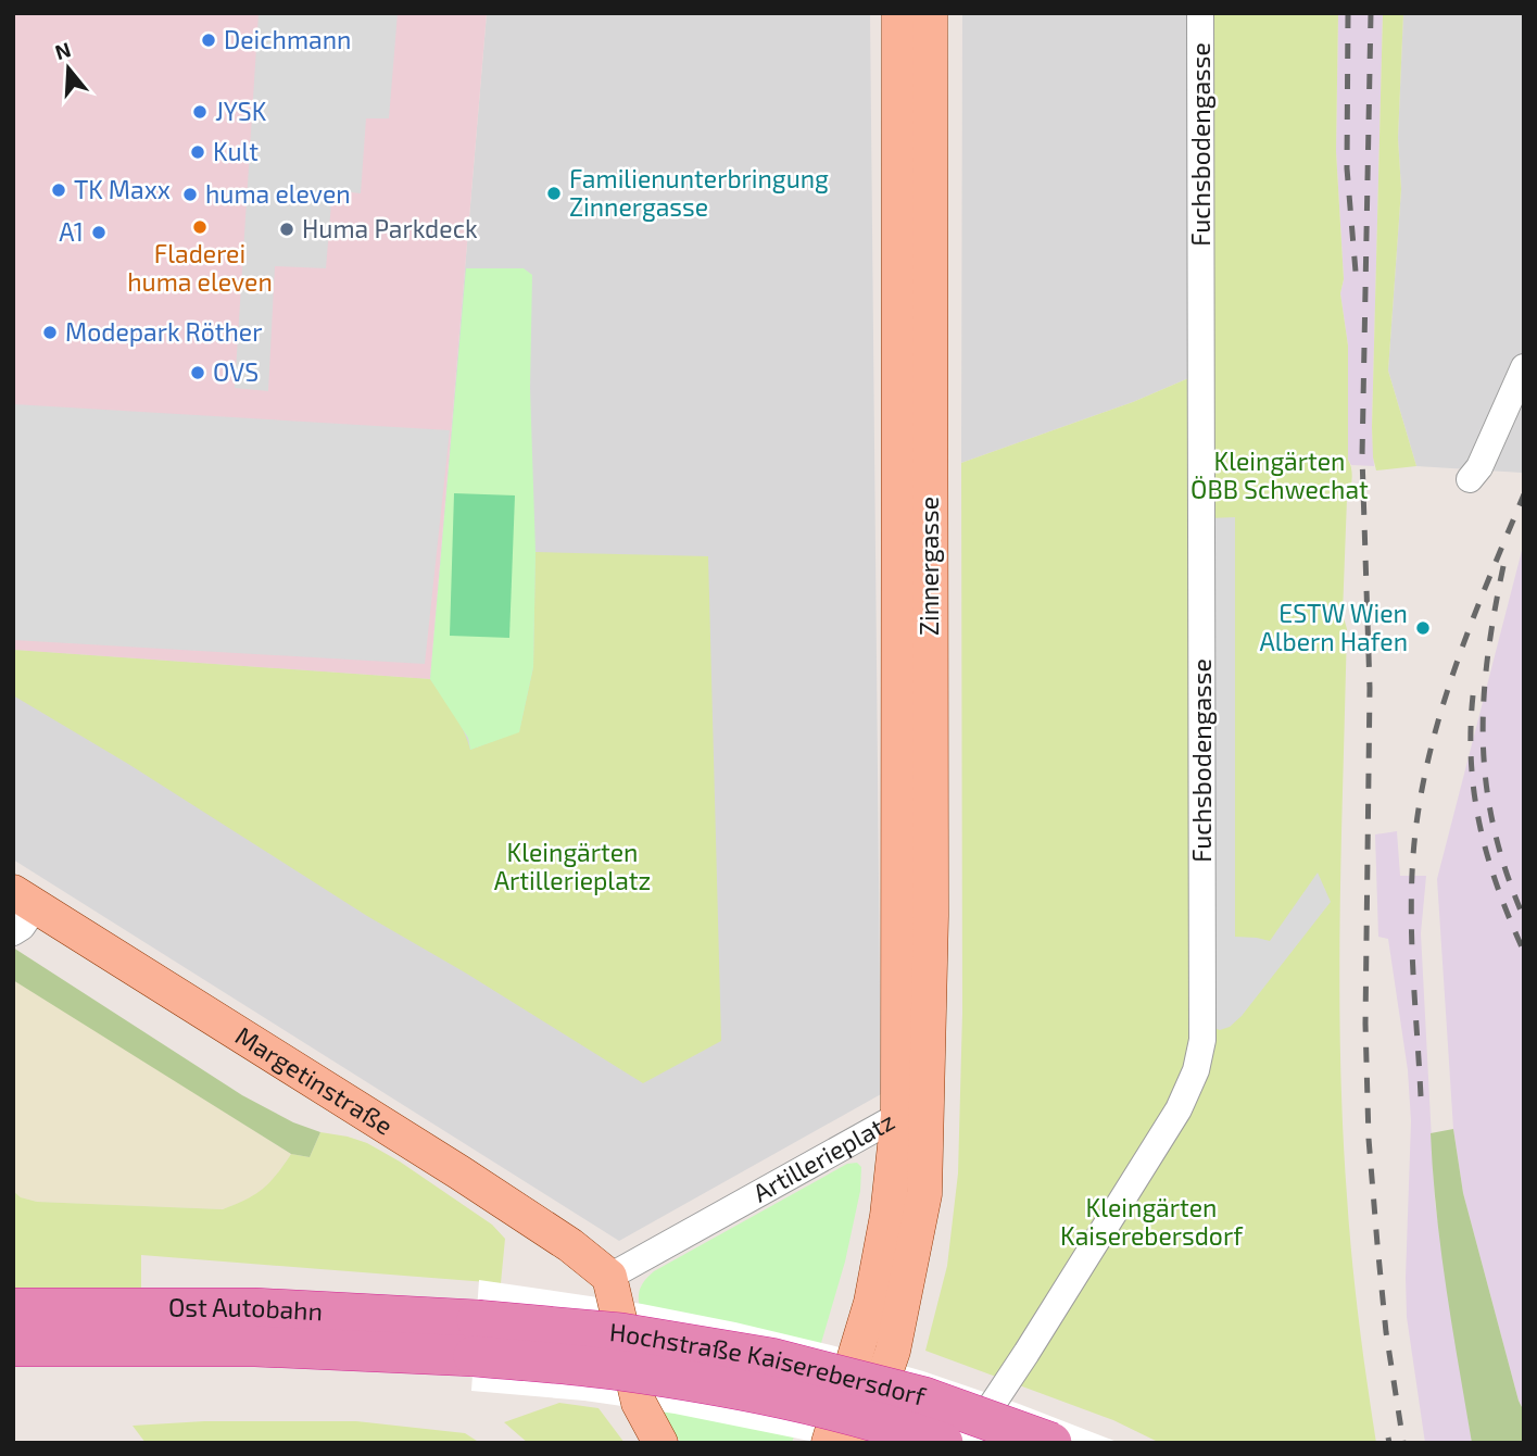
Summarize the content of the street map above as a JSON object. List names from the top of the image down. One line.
{"streets":{"highway":["Ost Autobahn","Hochstraße Kaiserebersdorf"],"main road":["Zinnergasse","Margetinstraße","Artillerieplatz"],"street":["Fuchsbodengasse"]},"crossings":[["Zinnergasse","Artillerieplatz"],["Margetinstraße","Artillerieplatz"],["Ost Autobahn","Hochstraße Kaiserebersdorf"]],"parks":["Kleingärten ÖBB Schwechat","Kleingärten Artillerieplatz","Kleingärten Kaiserebersdorf"],"places":["Deichmann","JYSK","Kult","TK Maxx","Familienunterbringung Zinnergasse","huma eleven","Fladerei huma eleven","Huma Parkdeck","A1","Modepark Röther","OVS","ESTW Wien Albern Hafen"],"north":"top"}
